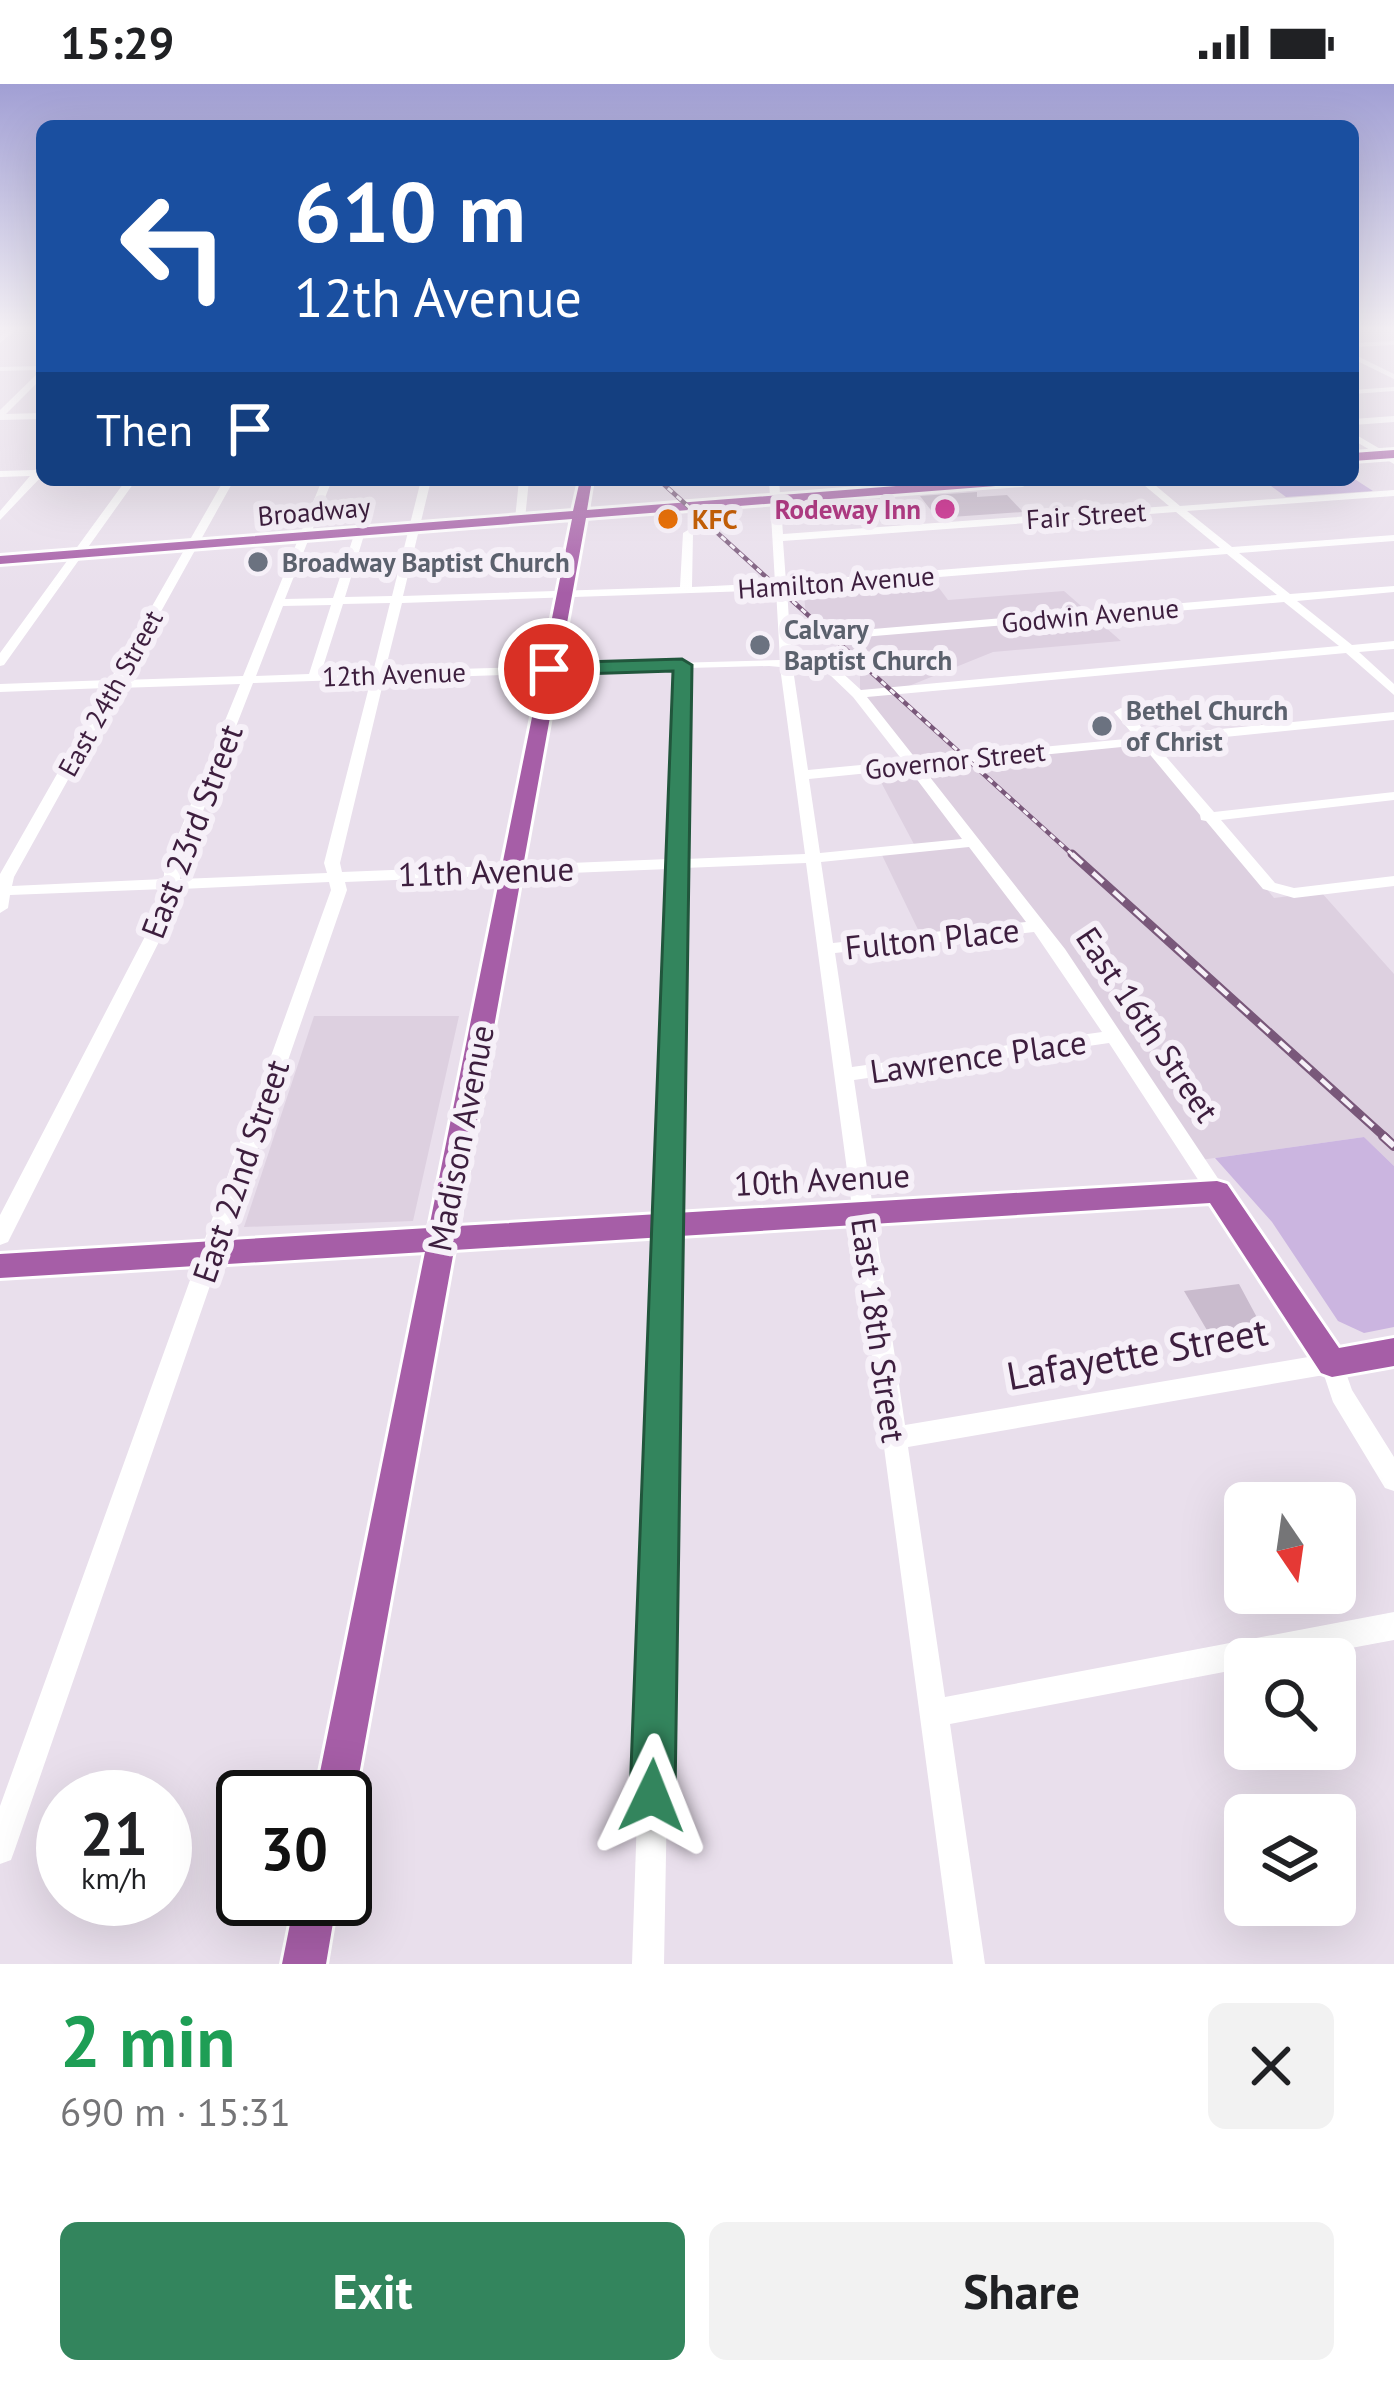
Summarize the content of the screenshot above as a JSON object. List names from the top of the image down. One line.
{"streets":{"main road":["Broadway","East 16th Street","Madison Avenue","10th Avenue","Lafayette Street"],"street":["Fair Street","Hamilton Avenue","Godwin Avenue","12th Avenue","East 24th Street","Governor Street","East 23rd Street","11th Avenue","Fulton Place","Lawrence Place","East 22nd Street","East 18th Street"]},"crossings":[["Broadway","East 24th Street"],["Broadway","East 23rd Street"],["Broadway","Madison Avenue"],["Broadway","East 22nd Street"],["Broadway","East 18th Street"],["Fair Street","East 18th Street"],["Hamilton Avenue","East 23rd Street"],["Hamilton Avenue","Madison Avenue"],["Hamilton Avenue","East 22nd Street"],["Hamilton Avenue","East 18th Street"],["Godwin Avenue","12th Avenue"],["Godwin Avenue","East 16th Street"],["Godwin Avenue","East 18th Street"],["12th Avenue","East 24th Street"],["12th Avenue","East 23rd Street"],["12th Avenue","East 16th Street"],["12th Avenue","Madison Avenue"],["12th Avenue","East 22nd Street"],["12th Avenue","East 18th Street"],["East 24th Street","11th Avenue"],["Governor Street","East 16th Street"],["Governor Street","East 18th Street"],["East 23rd Street","11th Avenue"],["11th Avenue","East 16th Street"],["11th Avenue","Madison Avenue"],["11th Avenue","East 22nd Street"],["11th Avenue","East 18th Street"],["Fulton Place","East 16th Street"],["Fulton Place","East 18th Street"],["East 16th Street","Lawrence Place"],["East 16th Street","10th Avenue"],["East 16th Street","East 18th Street"],["East 16th Street","Lafayette Street"],["Lawrence Place","East 18th Street"],["Madison Avenue","10th Avenue"],["East 22nd Street","10th Avenue"],["10th Avenue","East 18th Street"],["East 18th Street","Lafayette Street"]],"places":["Rodeway Inn","KFC","Broadway Baptist Church","Calvary Baptist Church","Bethel Church of Christ"],"north":"bottom","page":{"status":"15:29","turn":["610 m","12th Avenue"],"then":"Then","speed":"21 km/h","limit":"30","heading":["2 min","690 m · 15:31"],"buttons":["Exit","Share"]}}
